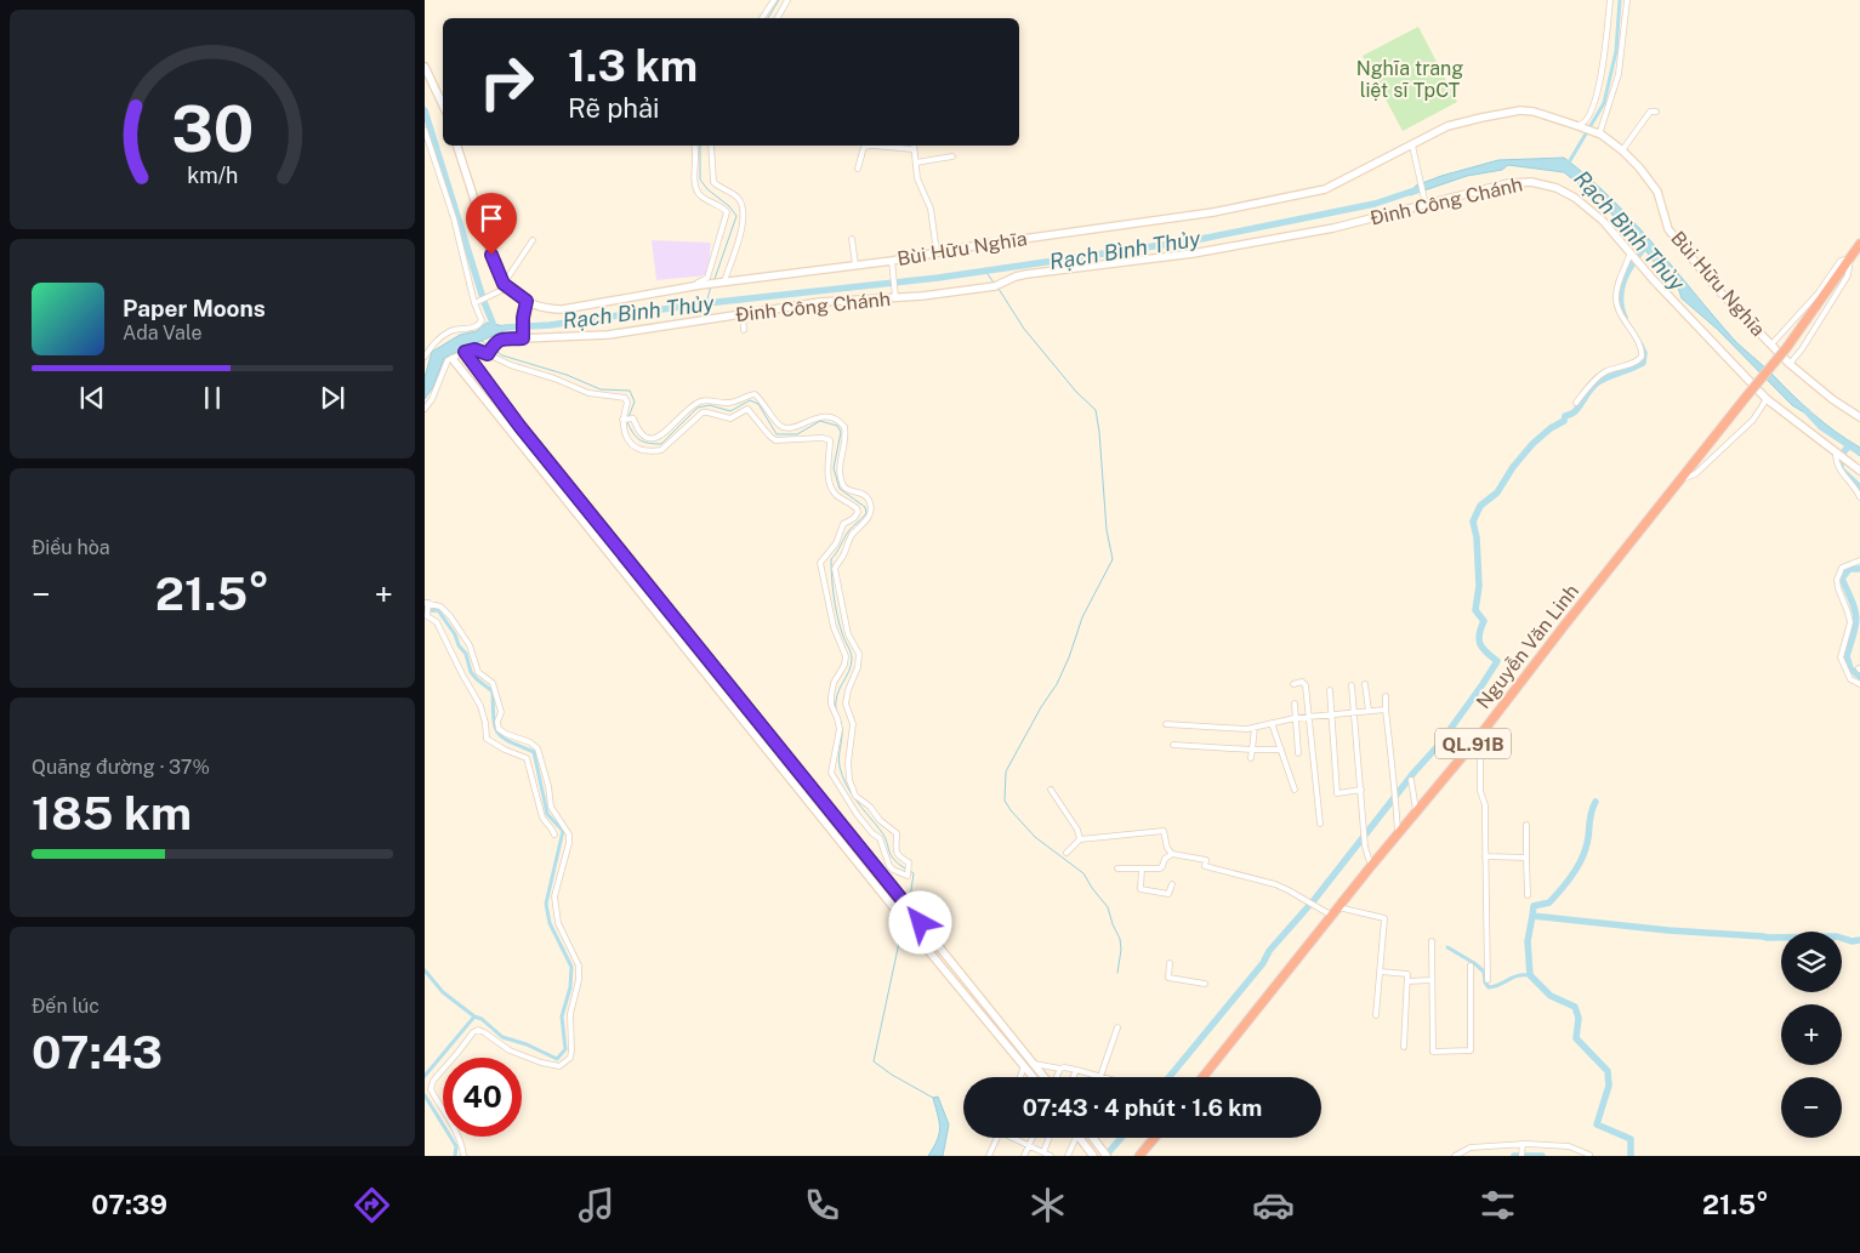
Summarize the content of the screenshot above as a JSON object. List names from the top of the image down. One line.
{"streets":{"highway":["Nguyễn Văn Linh","QL.91B"],"street":["Đinh Công Chánh","Bùi Hữu Nghĩa"]},"crossings":[["Nguyễn Văn Linh","QL.91B"]],"water":["Rạch Bình Thủy"],"parks":["Nghĩa trang liệt sĩ TpCT"],"page":{"turn":["1.3 km","Rẽ phải"],"song":["Paper Moons","Ada Vale"],"tile":["Điều hòa",["Quãng đường · 37%","185 km"],["Đến lúc","07:43"]],"heat":["−","21.5°","+"],"map_buttons":["+","−"],"limit":"40","trip":"07:43 · 4 phút · 1.6 km","tabs":["07:39","21.5°"],"gauge":["30","km/h"]}}
